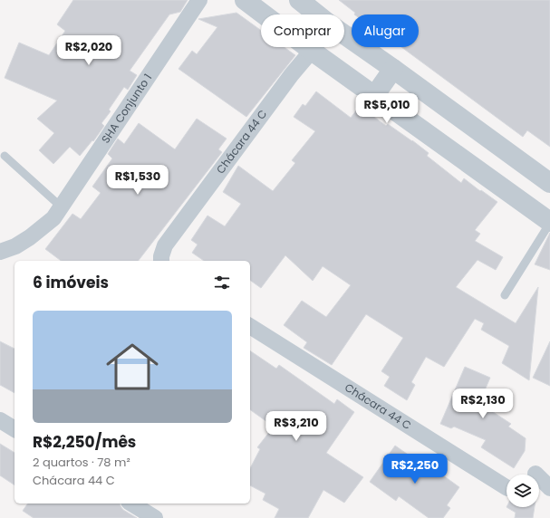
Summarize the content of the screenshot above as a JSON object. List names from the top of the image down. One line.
{"streets":{"street":["SHA Conjunto 1","Chácara 44 C"]},"page":{"chip":["Comprar","Alugar"],"price":["R$2,020","R$5,010","R$1,530","R$2,130","R$3,210","R$2,250"],"heading":"6 imóveis","list":[{"name":"R$2,250/mês","note":"2 quartos · 78 m² · Chácara 44 C"}]}}
